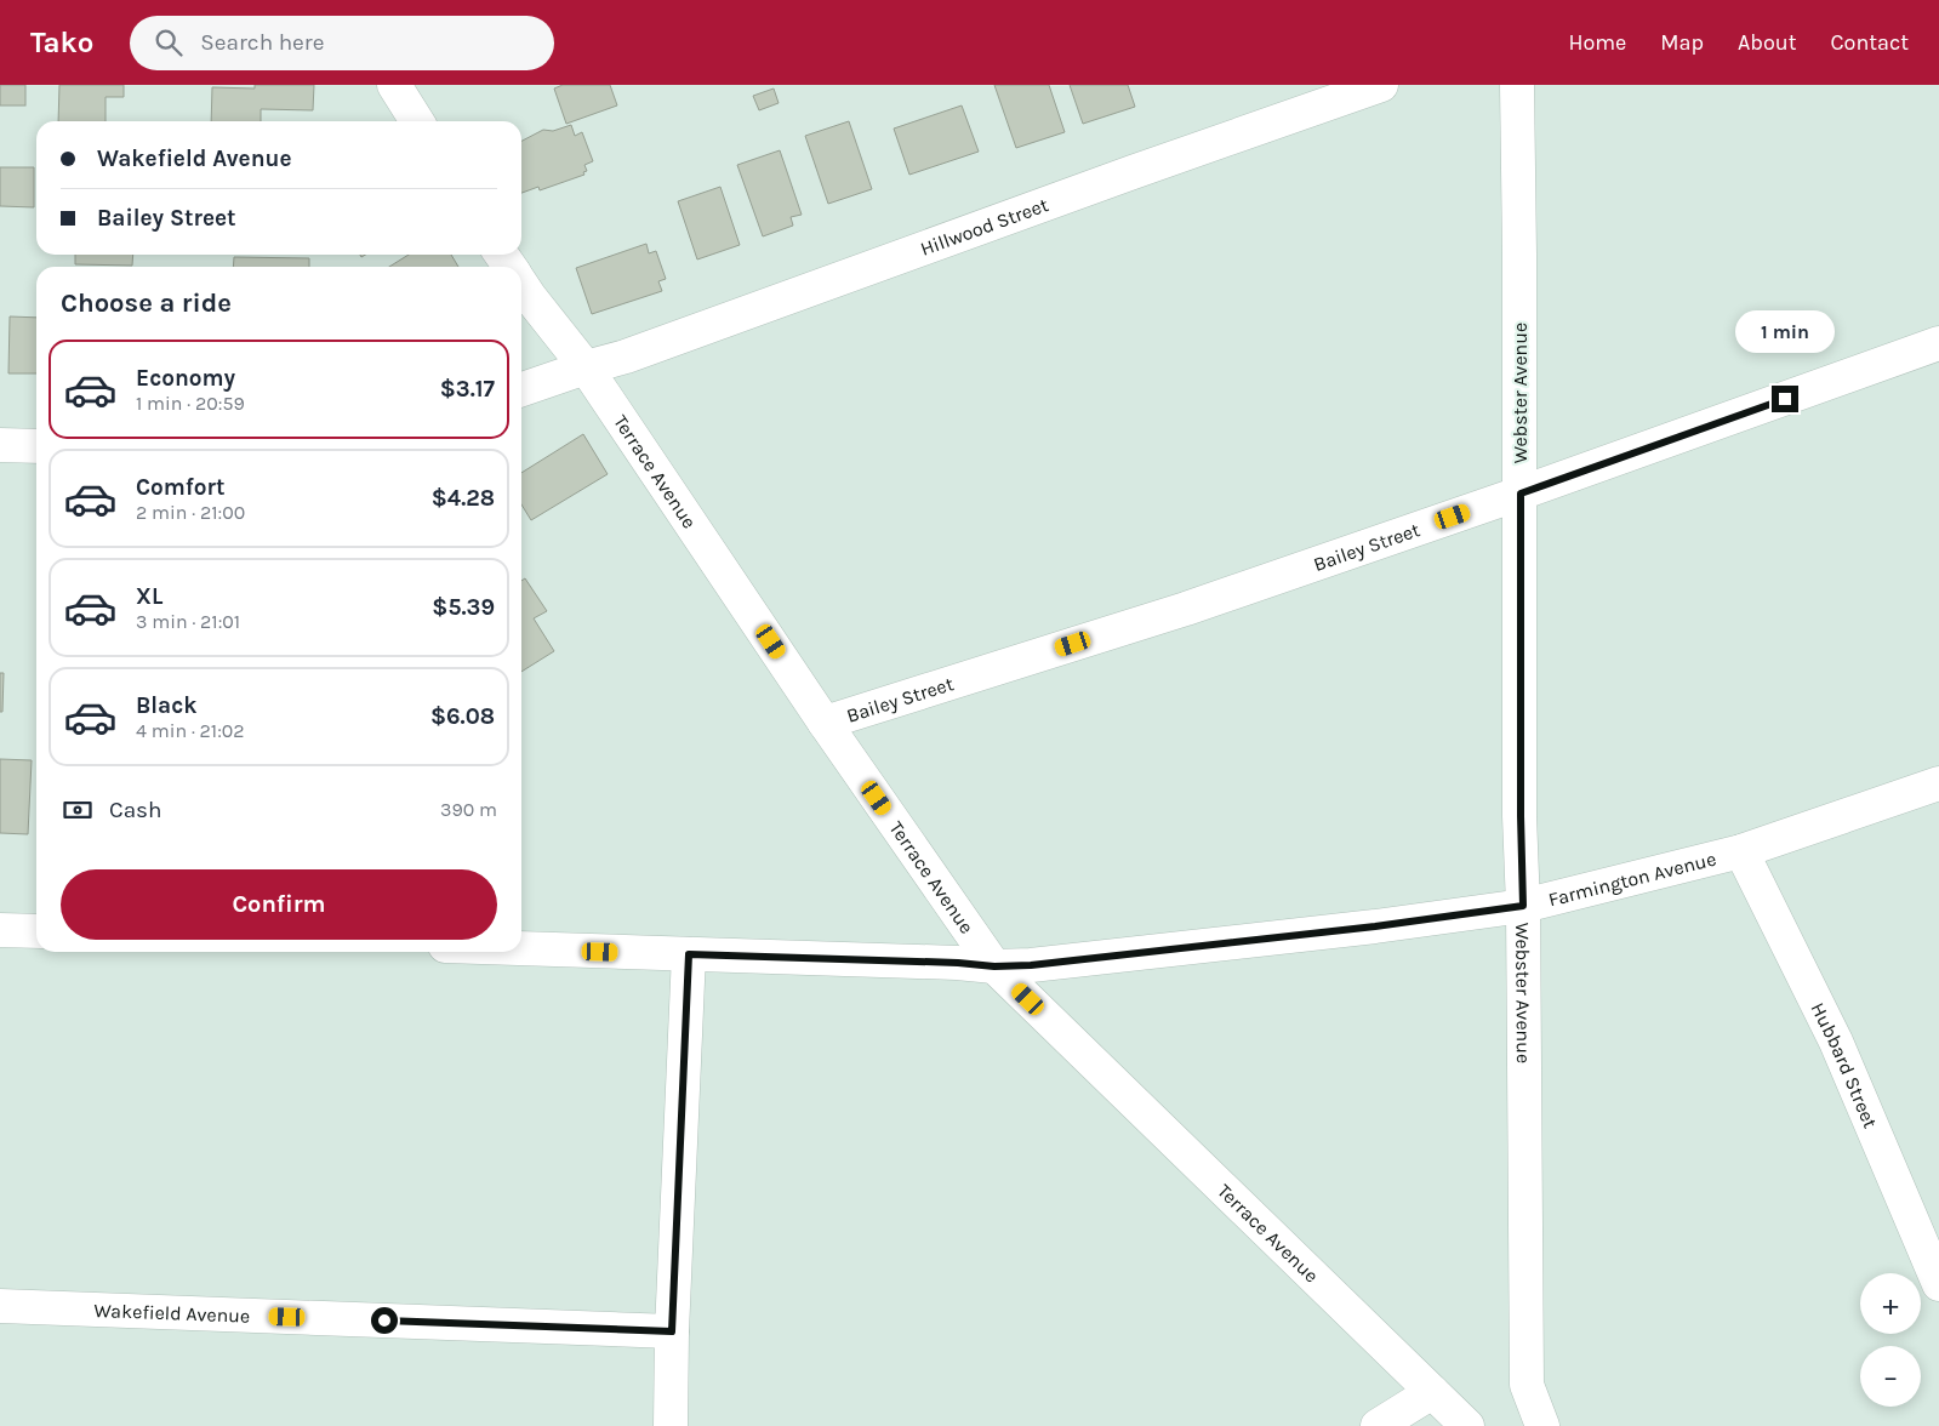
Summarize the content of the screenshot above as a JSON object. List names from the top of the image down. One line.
{"streets":{"street":["Hillwood Street","Webster Avenue","Terrace Avenue","Bailey Street","Farmington Avenue","Hubbard Street","Wakefield Avenue"]},"crossings":[["Hillwood Street","Terrace Avenue"],["Webster Avenue","Bailey Street"],["Webster Avenue","Farmington Avenue"],["Terrace Avenue","Bailey Street"],["Terrace Avenue","Farmington Avenue"],["Farmington Avenue","Hubbard Street"]],"page":{"header":"Tako","search":"Search here","nav":["Home","Map","About","Contact"],"banner":["Wakefield Avenue","Bailey Street"],"heading":"Choose a ride","bubble":"1 min","list":[{"name":"Economy","note":"1 min · 20:59","value":"$3.17"},{"name":"Comfort","note":"2 min · 21:00","value":"$4.28"},{"name":"XL","note":"3 min · 21:01","value":"$5.39"},{"name":"Black","note":"4 min · 21:02","value":"$6.08"}],"pay":["Cash","390 m"],"buttons":"Confirm","map_buttons":["+","−"]}}
